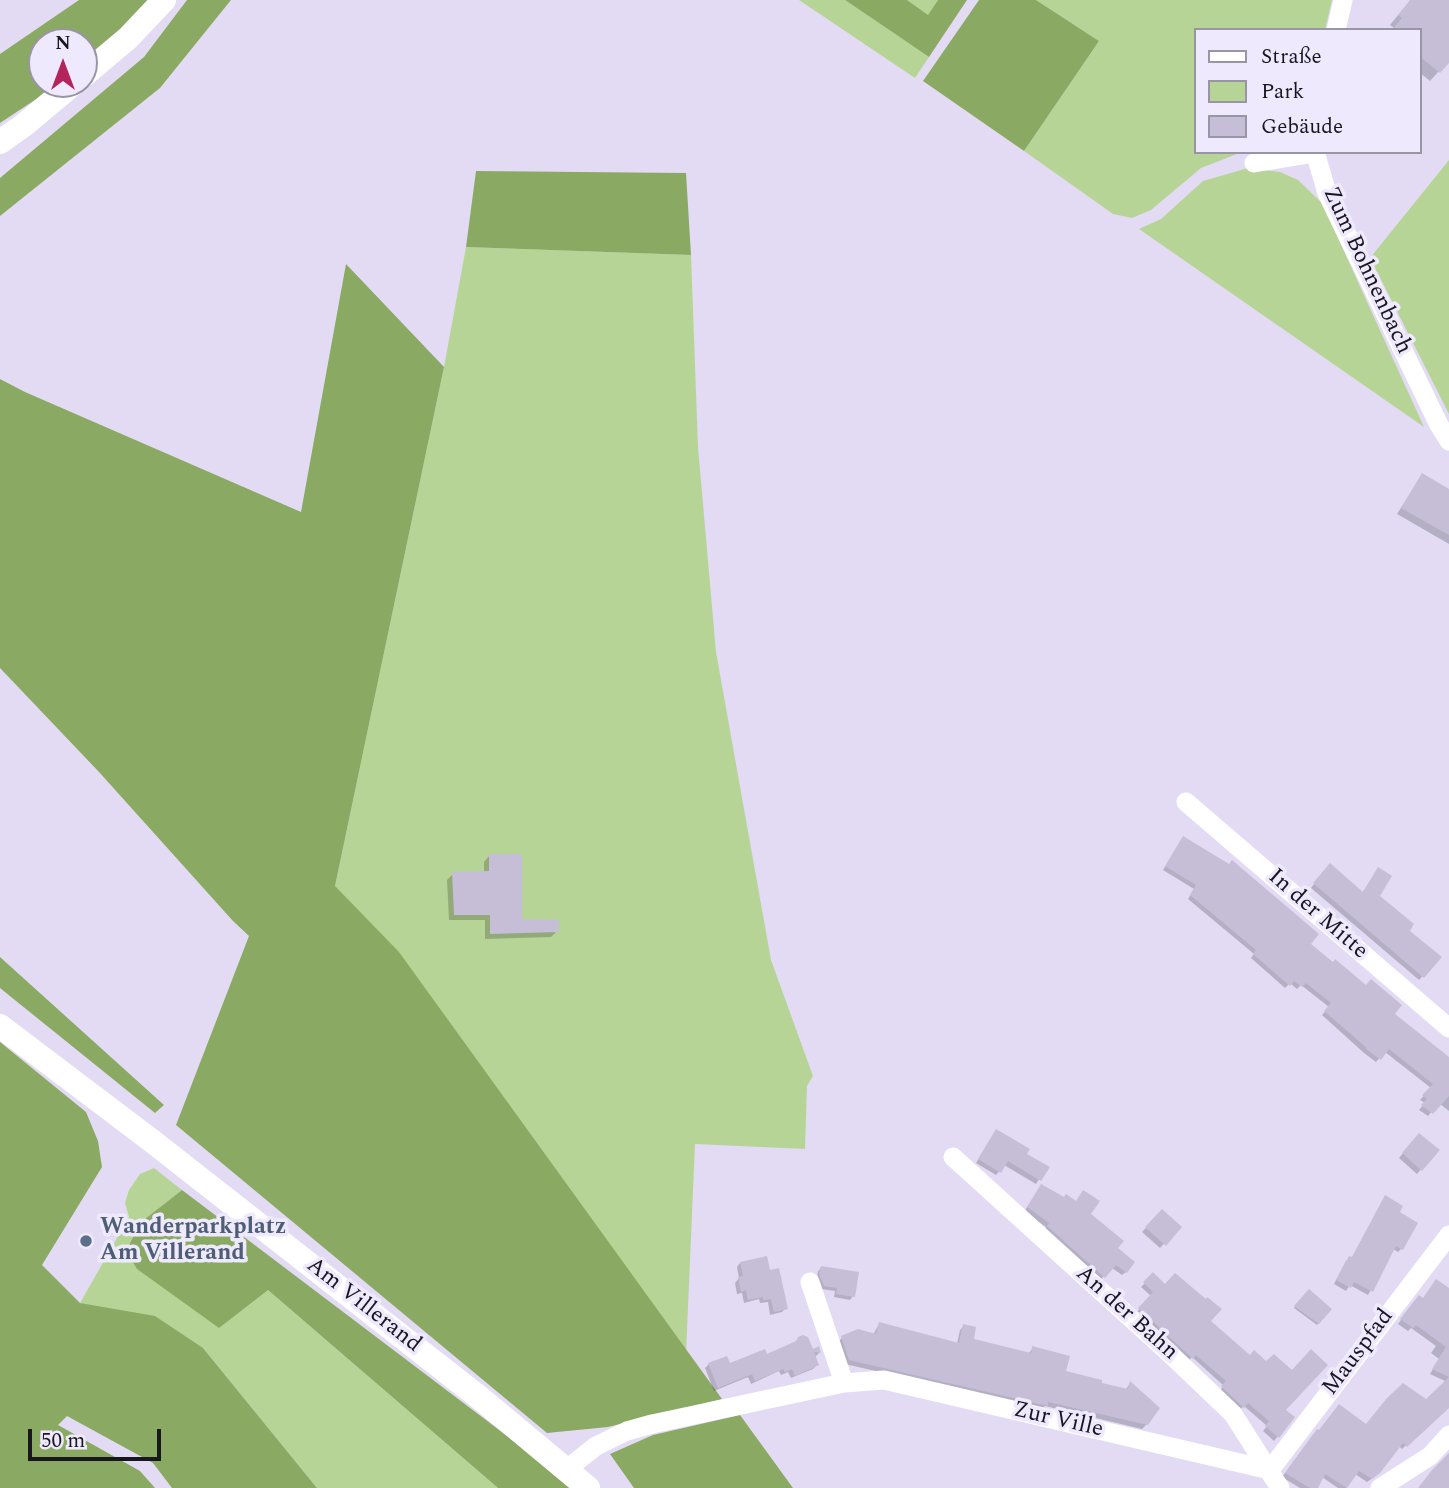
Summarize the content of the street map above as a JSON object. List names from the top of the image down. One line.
{"streets":{"main road":["Am Villerand"],"street":["Zum Bohnenbach","In der Mitte","An der Bahn","Mauspfad","Zur Ville"]},"crossings":[["Am Villerand","Zur Ville"],["An der Bahn","Mauspfad"],["An der Bahn","Zur Ville"],["Mauspfad","Zur Ville"]],"places":["Wanderparkplatz Am Villerand"],"legend":["Straße","Park","Gebäude"],"scale_bar":"50 m","north":"top"}
